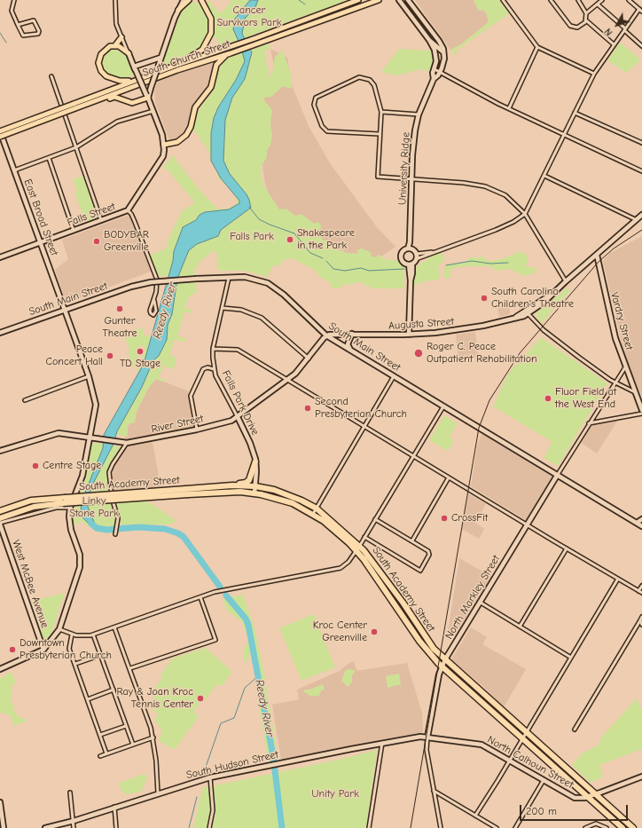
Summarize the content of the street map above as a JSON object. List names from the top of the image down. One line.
{"streets":{"highway":["South Academy Street"],"main road":["South Church Street"],"street":["University Ridge","Falls Street","East Broad Street","South Main Street","Vardry Street","Augusta Street","Falls Park Drive","River Street","West McBee Avenue","North Markley Street","North Calhoun Street","South Hudson Street"]},"crossings":[["South Church Street","East Broad Street"],["Falls Street","East Broad Street"],["East Broad Street","South Main Street"],["East Broad Street","River Street"],["South Main Street","Augusta Street"],["South Main Street","Falls Park Drive"],["South Main Street","River Street"],["South Main Street","North Markley Street"],["Vardry Street","Augusta Street"],["Augusta Street","River Street"],["Falls Park Drive","River Street"],["Falls Park Drive","South Academy Street"],["South Academy Street","North Markley Street"],["South Academy Street","North Calhoun Street"],["North Markley Street","North Calhoun Street"],["North Markley Street","South Hudson Street"],["North Calhoun Street","South Hudson Street"]],"water":["Reedy River"],"parks":["Cancer Survivors Park","Falls Park","Linky Stone Park","Unity Park"],"places":["Shakespeare in the Park","BODYBAR Greenville","South Carolina Children's Theatre","Gunter Theatre","TD Stage","Roger C. Peace Outpatient Rehabilitation","Peace Concert Hall","Fluor Field at the West End","Second Presbyterian Church","Centre Stage","CrossFit","Kroc Center Greenville","Downtown Presbyterian Church","Ray & Joan Kroc Tennis Center"],"scale_bar":"200 m","north":"bottom left"}
